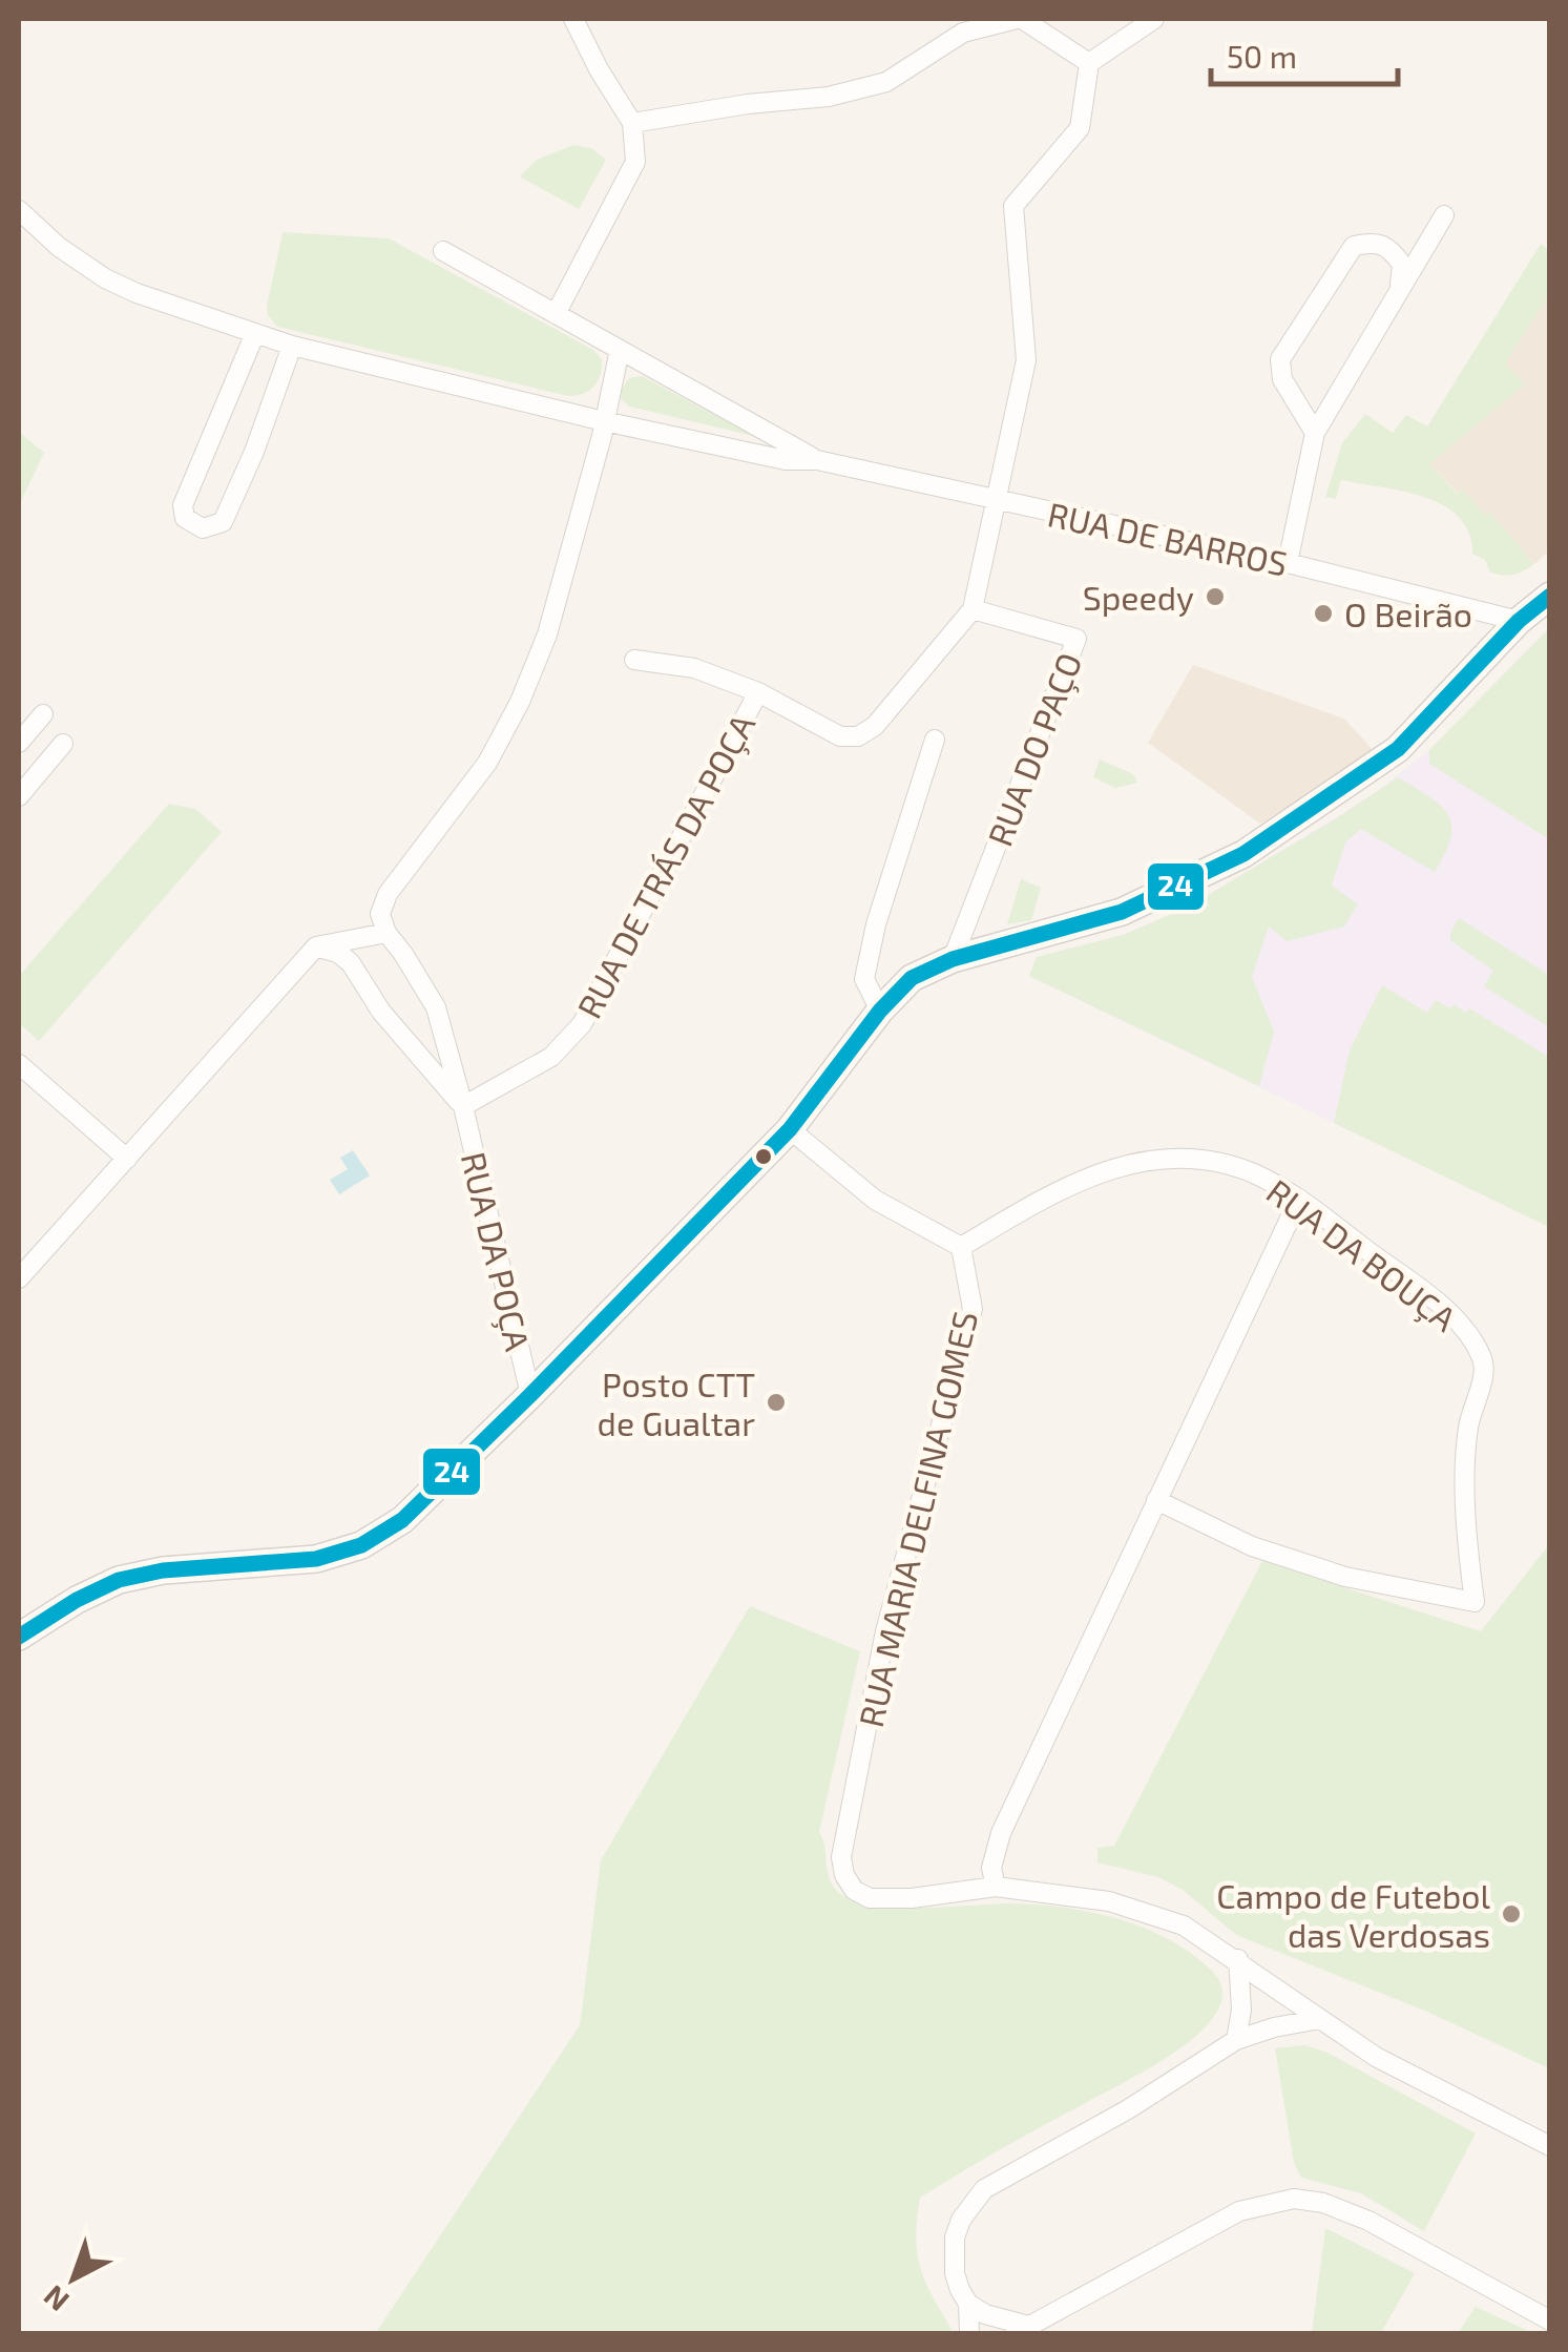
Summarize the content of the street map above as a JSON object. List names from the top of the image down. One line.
{"streets":{"street":["RUA DE BARROS","RUA DO PAÇO","RUA DE TRÁS DA POÇA","RUA DA POÇA","RUA DA BOUÇA","RUA MARIA DELFINA GOMES"]},"crossings":[["RUA DE TRÁS DA POÇA","RUA DA POÇA"],["RUA DA BOUÇA","RUA MARIA DELFINA GOMES"]],"places":["Speedy","O Beirão","Posto CTT de Gualtar","Campo de Futebol das Verdosas"],"lines":["transit line 24"],"scale_bar":"50 m","north":"bottom left"}
